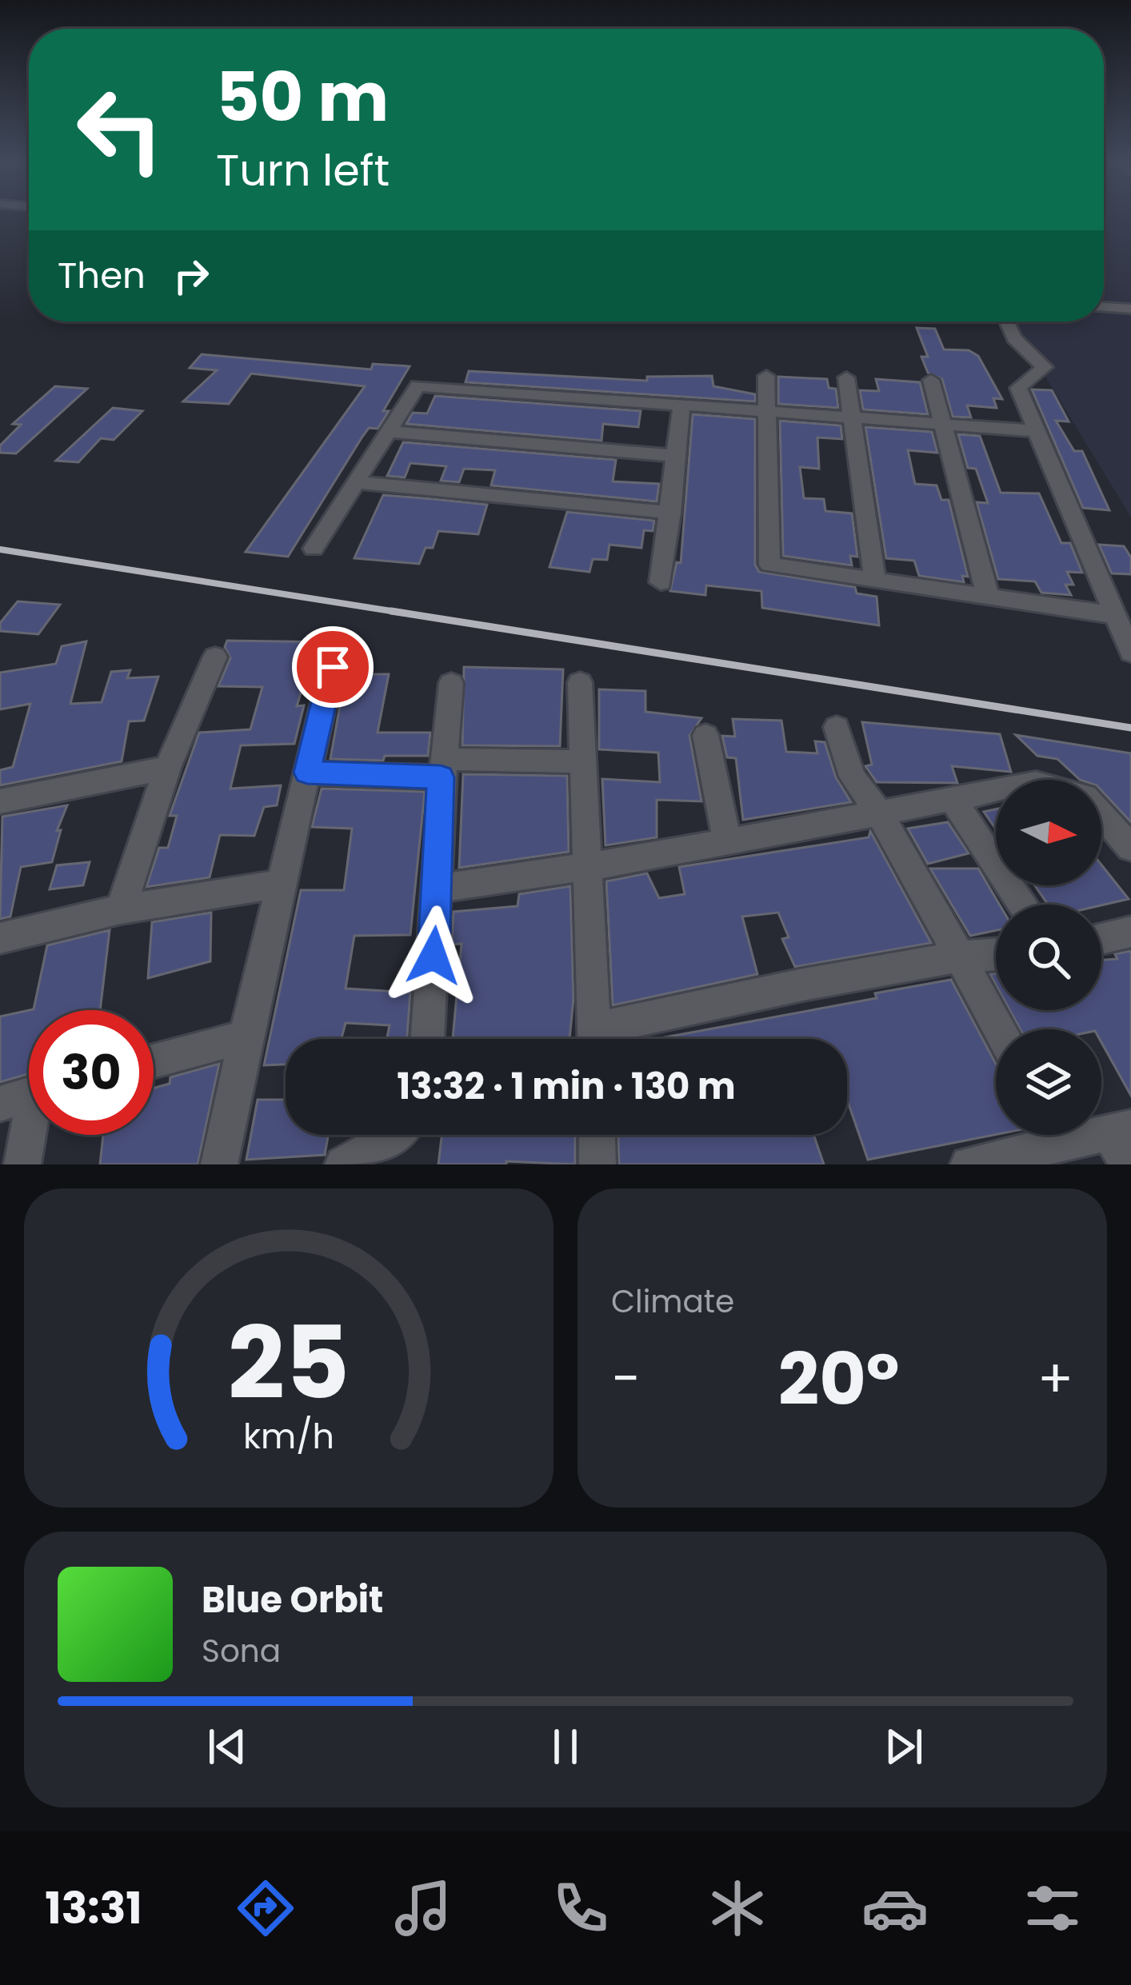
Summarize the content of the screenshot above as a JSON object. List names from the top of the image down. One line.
{"north":"right","page":{"turn":["50 m","Turn left"],"then":"Then","limit":"30","trip":"13:32 · 1 min · 130 m","tile":"Climate","heat":["−","20°","+"],"song":["Blue Orbit","Sona"],"tabs":"13:31","gauge":["25","km/h"]}}
